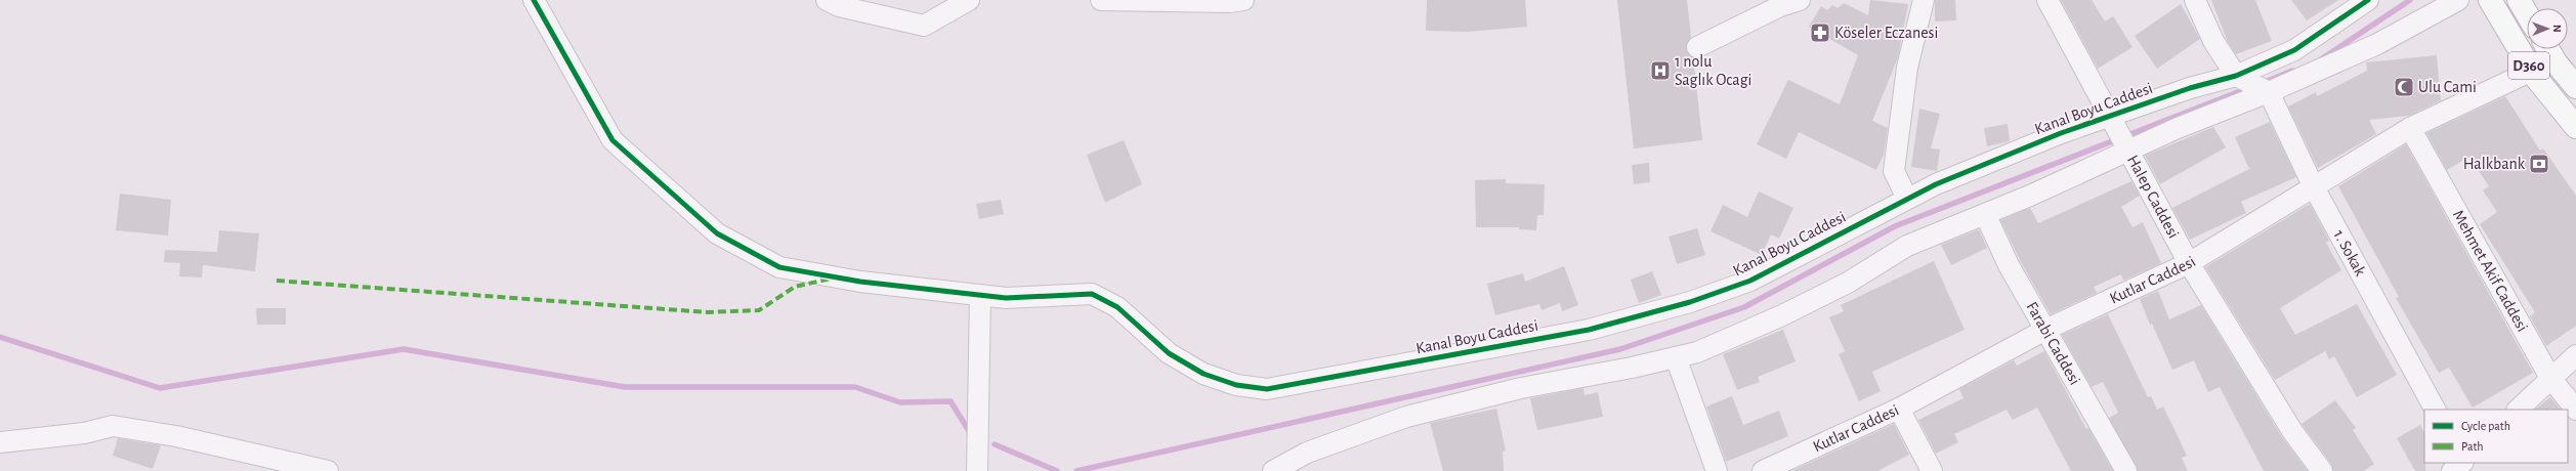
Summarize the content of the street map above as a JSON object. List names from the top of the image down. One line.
{"streets":{"highway":["D360"],"street":["Kanal Boyu Caddesi","Halep Caddesi","1. Sokak","Mehmet Akif Caddesi","Kutlar Caddesi","Farabi Caddesi"]},"crossings":[["D360","Kutlar Caddesi"],["Kanal Boyu Caddesi","Halep Caddesi"],["Halep Caddesi","Kutlar Caddesi"],["1. Sokak","Kutlar Caddesi"],["Mehmet Akif Caddesi","Kutlar Caddesi"],["Kutlar Caddesi","Farabi Caddesi"]],"places":{"pharmacy":["Köseler Eczanesi"],"hospital":["1 nolu Saglık Ocagi"],"mosque":["Ulu Cami"],"bank":["Halkbank"]},"legend":["Cycle path","Path"],"north":"right"}
